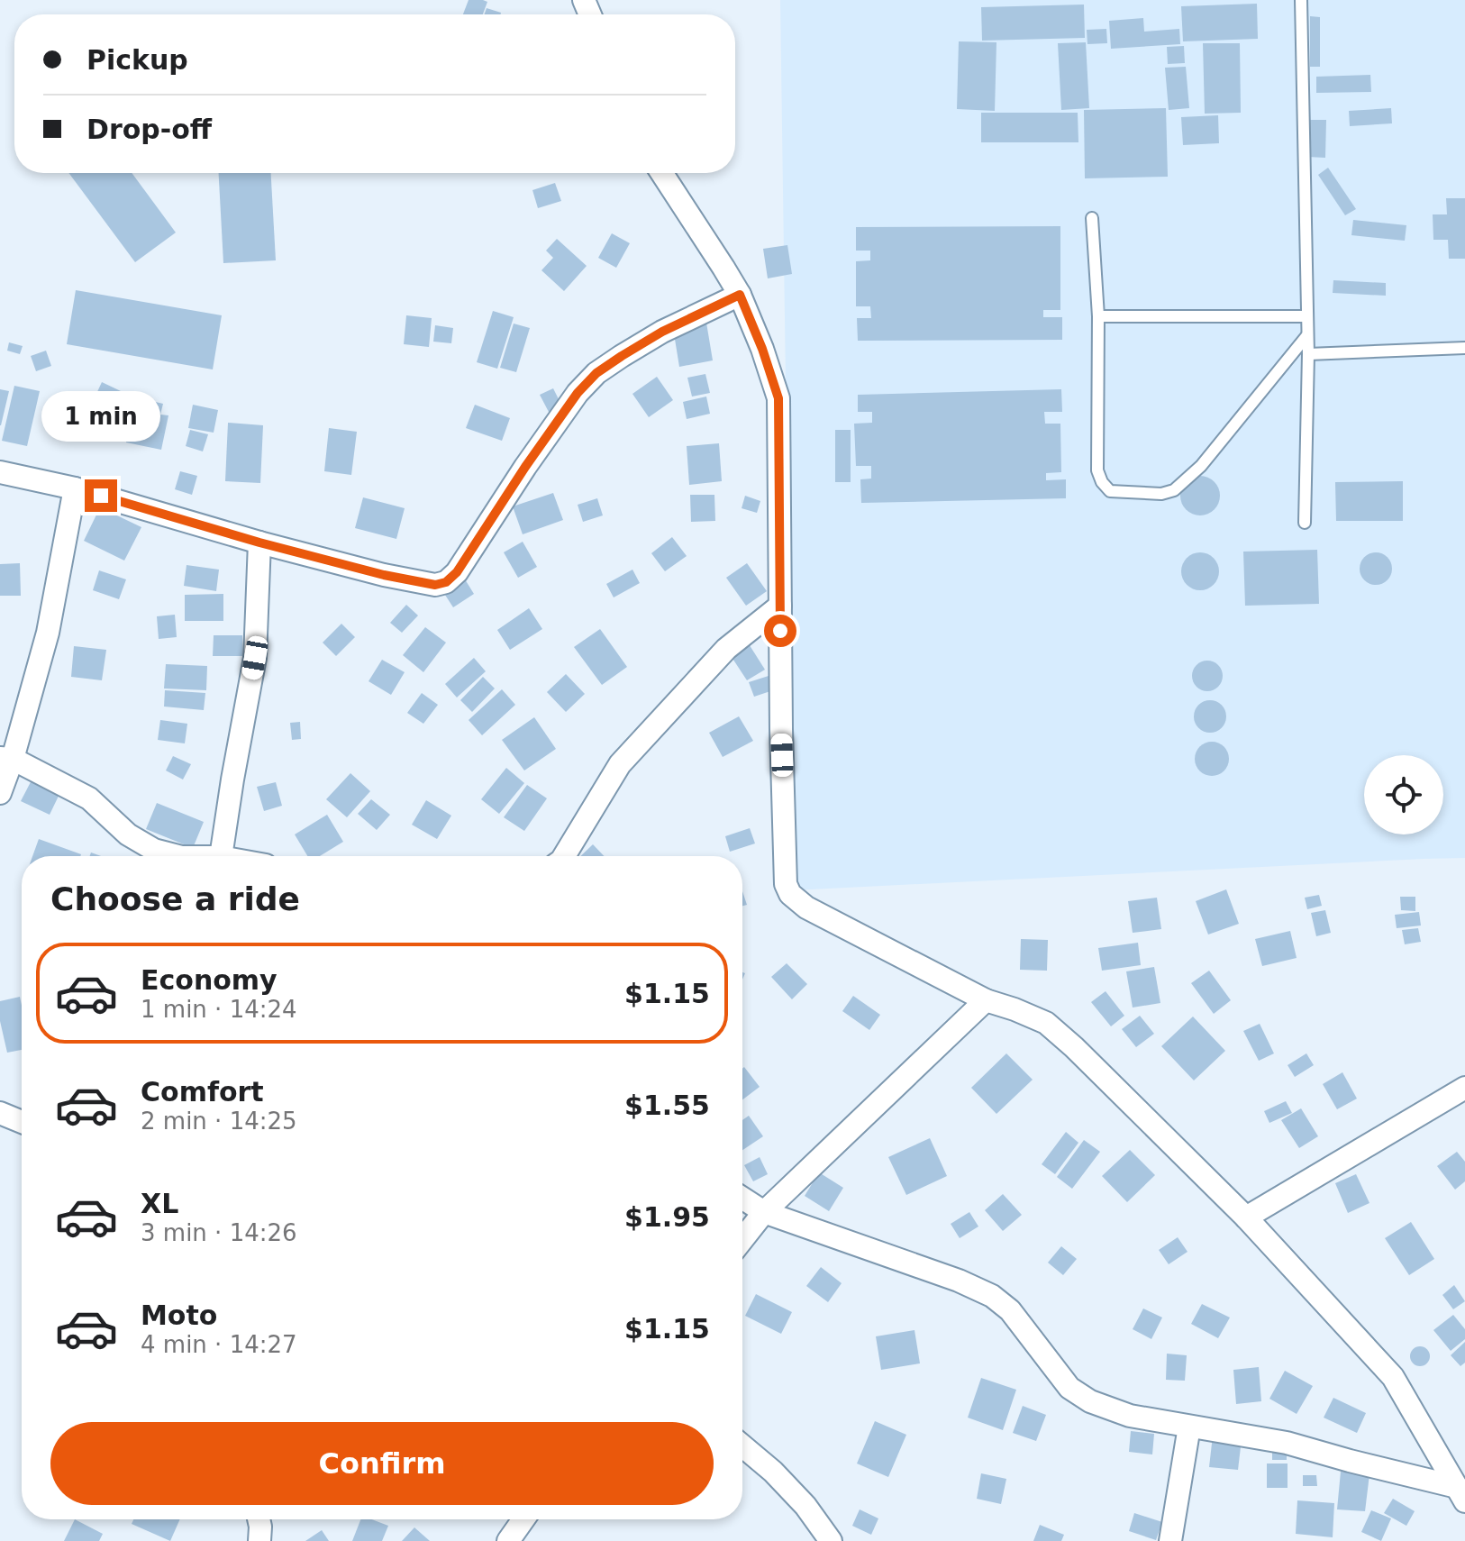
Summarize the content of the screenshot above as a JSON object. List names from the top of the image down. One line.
{"page":{"banner":["Pickup","Drop-off"],"bubble":"1 min","heading":"Choose a ride","list":[{"name":"Economy","note":"1 min · 14:24","value":"$1.15"},{"name":"Comfort","note":"2 min · 14:25","value":"$1.55"},{"name":"XL","note":"3 min · 14:26","value":"$1.95"},{"name":"Moto","note":"4 min · 14:27","value":"$1.15"}],"buttons":"Confirm"}}
